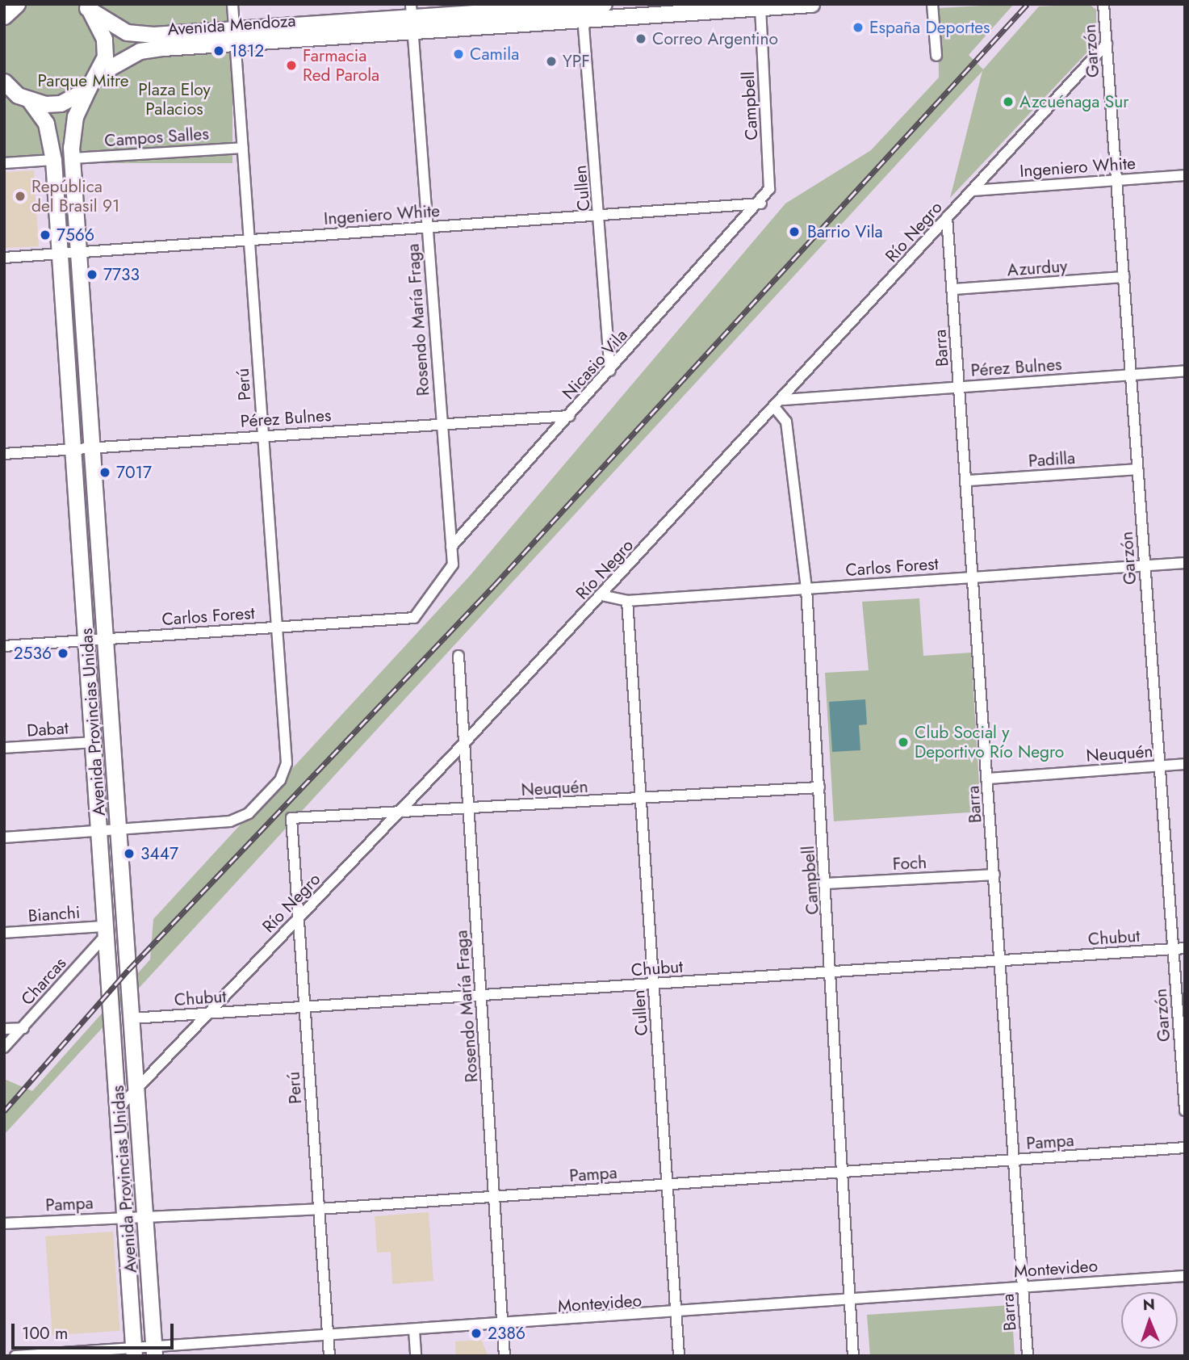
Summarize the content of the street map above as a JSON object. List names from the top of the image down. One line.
{"streets":{"main road":["Avenida Mendoza","Avenida Provincias Unidas"],"street":["Garzón","Campbell","Campos Salles","Ingeniero White","Cullen","Río Negro","Azurduy","Rosendo María Fraga","Barra","Nicasio Vila","Pérez Bulnes","Perú","Padilla","Carlos Forest","Dabat","Neuquén","Foch","Bianchi","Chubut","Charcas","Pampa","Montevideo"]},"crossings":[["Avenida Mendoza","Campbell"],["Avenida Mendoza","Cullen"],["Avenida Mendoza","Rosendo María Fraga"],["Avenida Mendoza","Perú"],["Garzón","Ingeniero White"],["Garzón","Río Negro"],["Garzón","Azurduy"],["Garzón","Pérez Bulnes"],["Garzón","Padilla"],["Garzón","Carlos Forest"],["Garzón","Neuquén"],["Garzón","Chubut"],["Campbell","Ingeniero White"],["Campbell","Río Negro"],["Campbell","Nicasio Vila"],["Campbell","Carlos Forest"],["Campbell","Neuquén"],["Campbell","Foch"],["Campbell","Chubut"],["Campbell","Pampa"],["Campbell","Montevideo"],["Campos Salles","Perú"],["Campos Salles","Avenida Provincias Unidas"],["Ingeniero White","Cullen"],["Ingeniero White","Río Negro"],["Ingeniero White","Rosendo María Fraga"],["Ingeniero White","Nicasio Vila"],["Ingeniero White","Perú"],["Ingeniero White","Avenida Provincias Unidas"],["Cullen","Nicasio Vila"],["Cullen","Carlos Forest"],["Cullen","Neuquén"],["Cullen","Chubut"],["Cullen","Pampa"],["Cullen","Montevideo"],["Río Negro","Rosendo María Fraga"],["Río Negro","Barra"],["Río Negro","Pérez Bulnes"],["Río Negro","Perú"],["Río Negro","Carlos Forest"],["Río Negro","Avenida Provincias Unidas"],["Río Negro","Neuquén"],["Río Negro","Chubut"],["Azurduy","Barra"],["Rosendo María Fraga","Nicasio Vila"],["Rosendo María Fraga","Pérez Bulnes"],["Rosendo María Fraga","Carlos Forest"],["Rosendo María Fraga","Neuquén"],["Rosendo María Fraga","Chubut"],["Rosendo María Fraga","Pampa"],["Rosendo María Fraga","Montevideo"],["Barra","Pérez Bulnes"],["Barra","Padilla"],["Barra","Carlos Forest"],["Barra","Neuquén"],["Barra","Foch"],["Barra","Chubut"],["Barra","Pampa"],["Barra","Montevideo"],["Nicasio Vila","Pérez Bulnes"],["Pérez Bulnes","Perú"],["Pérez Bulnes","Avenida Provincias Unidas"],["Perú","Carlos Forest"],["Perú","Avenida Provincias Unidas"],["Perú","Neuquén"],["Perú","Chubut"],["Perú","Pampa"],["Perú","Montevideo"],["Carlos Forest","Avenida Provincias Unidas"],["Avenida Provincias Unidas","Dabat"],["Avenida Provincias Unidas","Bianchi"],["Avenida Provincias Unidas","Chubut"],["Avenida Provincias Unidas","Charcas"],["Avenida Provincias Unidas","Pampa"],["Avenida Provincias Unidas","Montevideo"],["Bianchi","Charcas"]],"parks":["Parque Mitre","Plaza Eloy Palacios"],"places":["España Deportes","Correo Argentino","1812","Camila","YPF","Farmacia Red Parola","Azcuénaga Sur","República del Brasil 91","Barrio Vila","7566","7733","7017","2536","Club Social y Deportivo Río Negro","3447","2386"],"scale_bar":"100 m","north":"top"}
